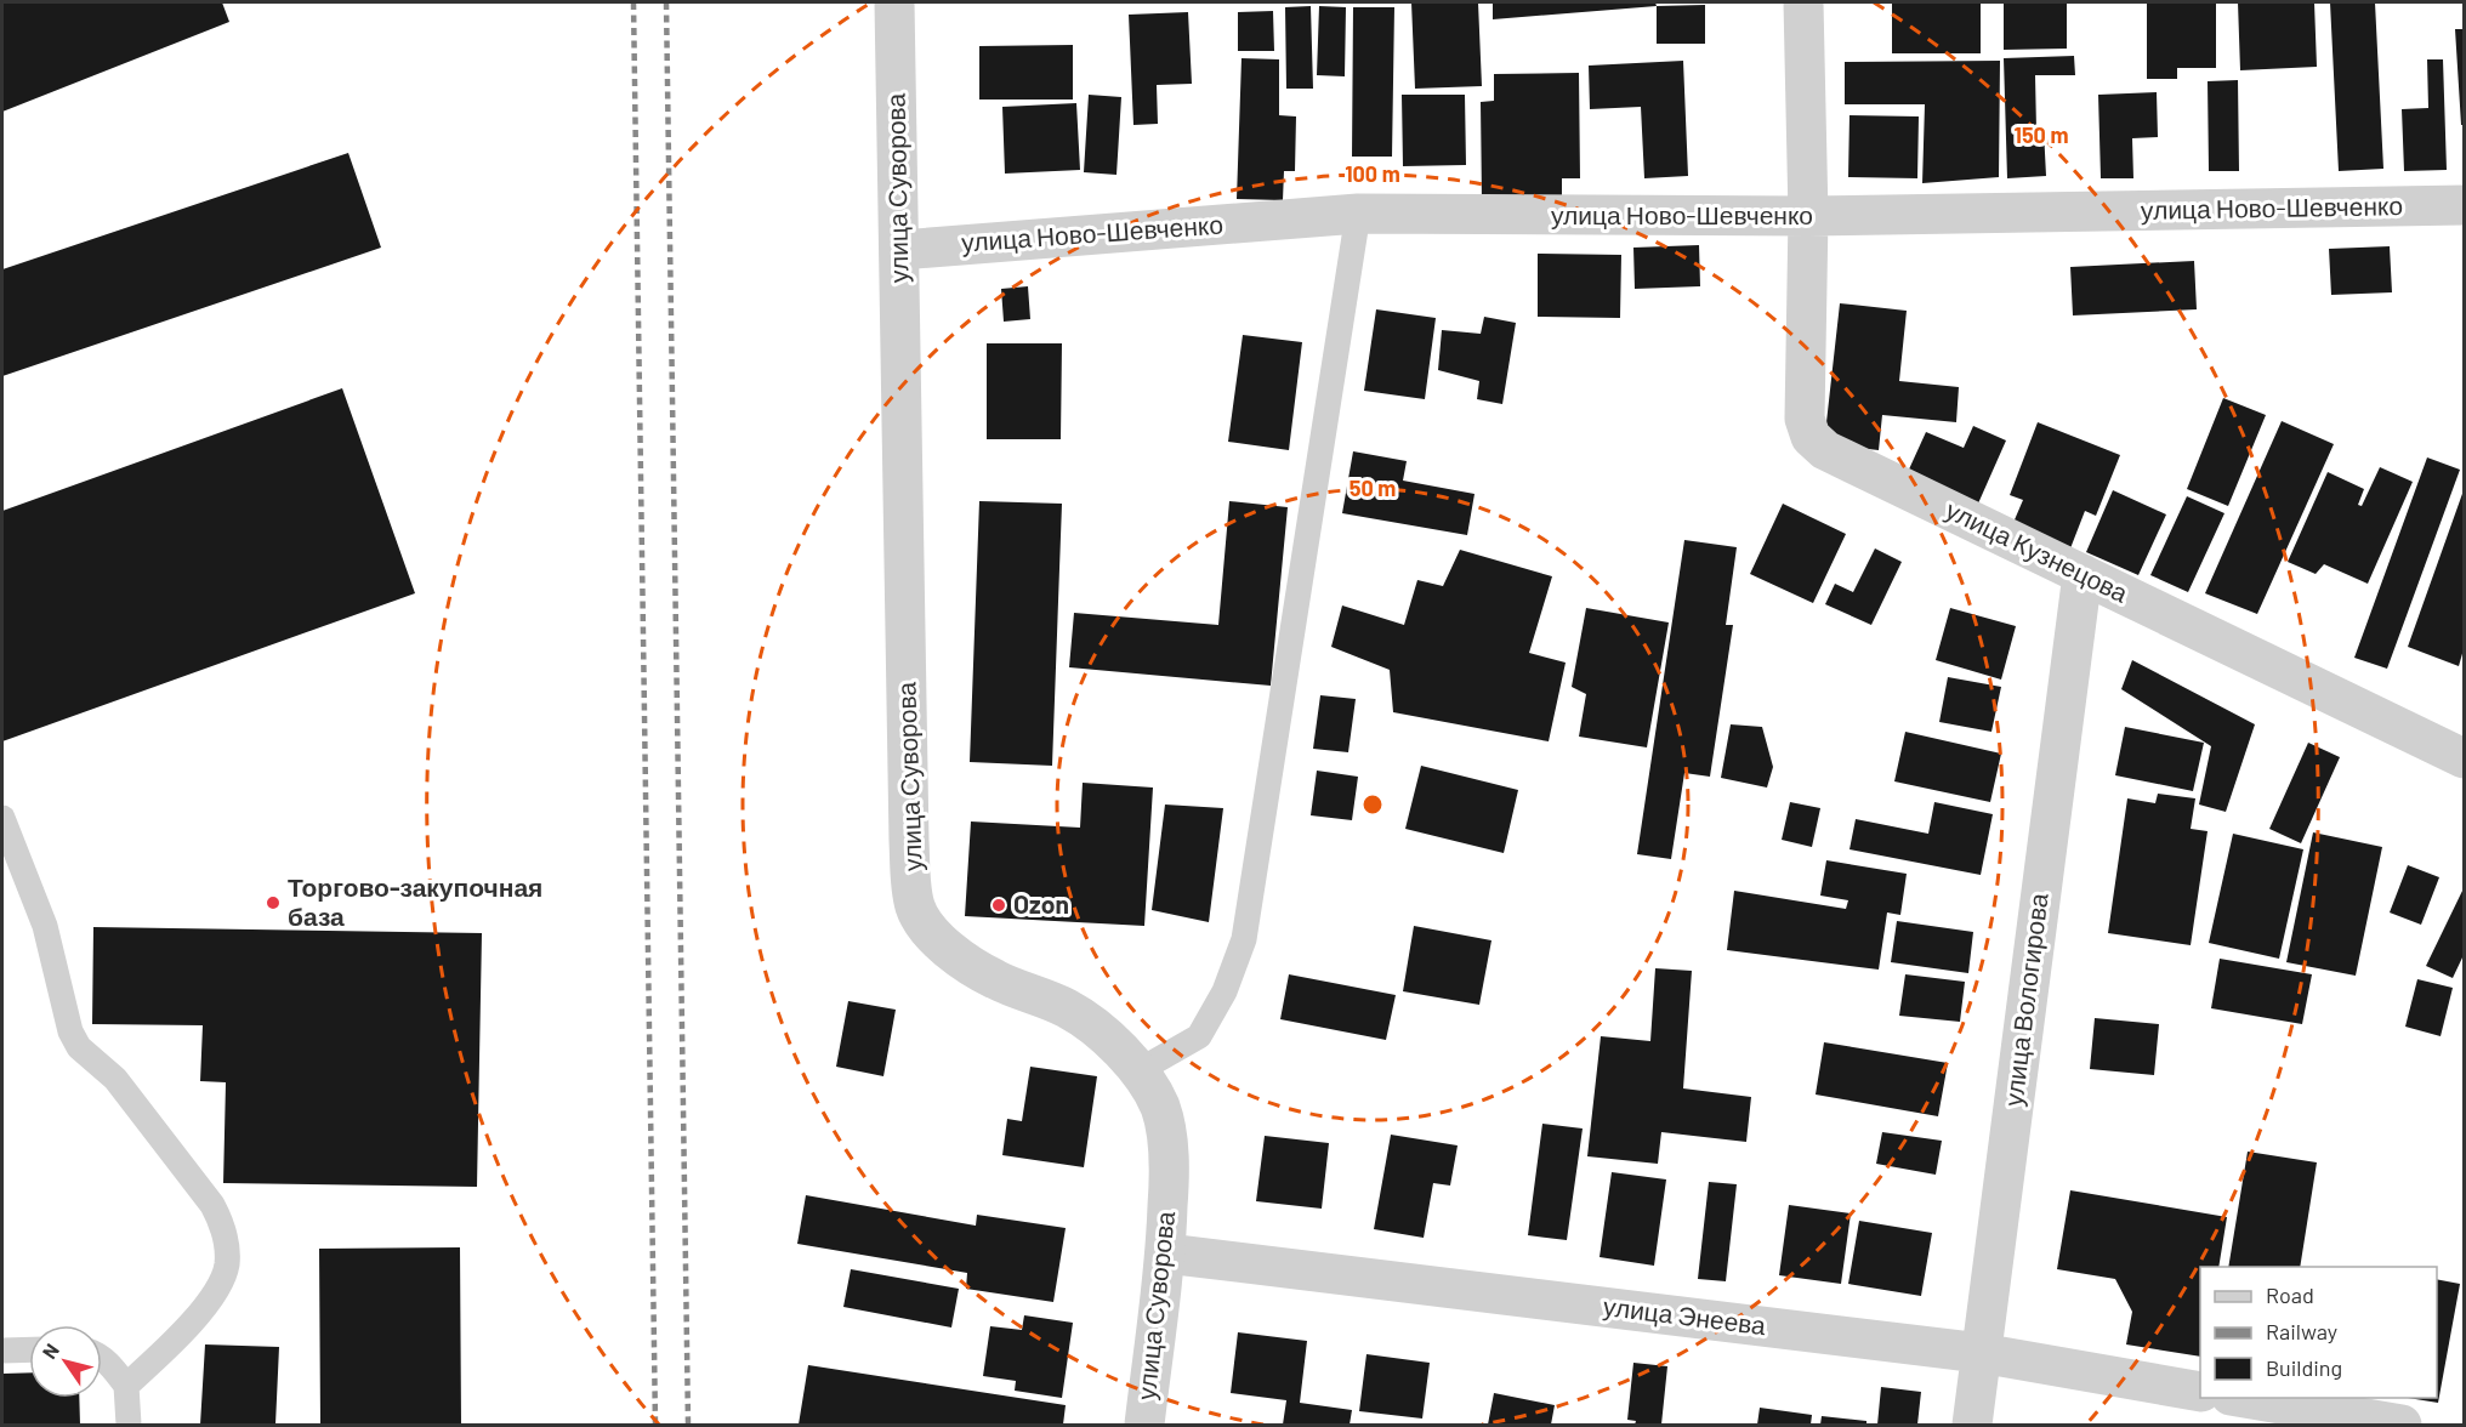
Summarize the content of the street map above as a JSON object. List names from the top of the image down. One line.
{"streets":{"street":["улица Суворова","улица Ново-Шевченко","улица Кузнецова","улица Вологирова","улица Энеева"]},"crossings":[["улица Суворова","улица Ново-Шевченко"],["улица Суворова","улица Энеева"],["улица Ново-Шевченко","улица Кузнецова"],["улица Кузнецова","улица Вологирова"],["улица Вологирова","улица Энеева"]],"places":["Торгово-закупочная база","Ozon"],"legend":["Road","Railway","Building"],"north":"top left","rings":["150 m","100 m","50 m"]}
